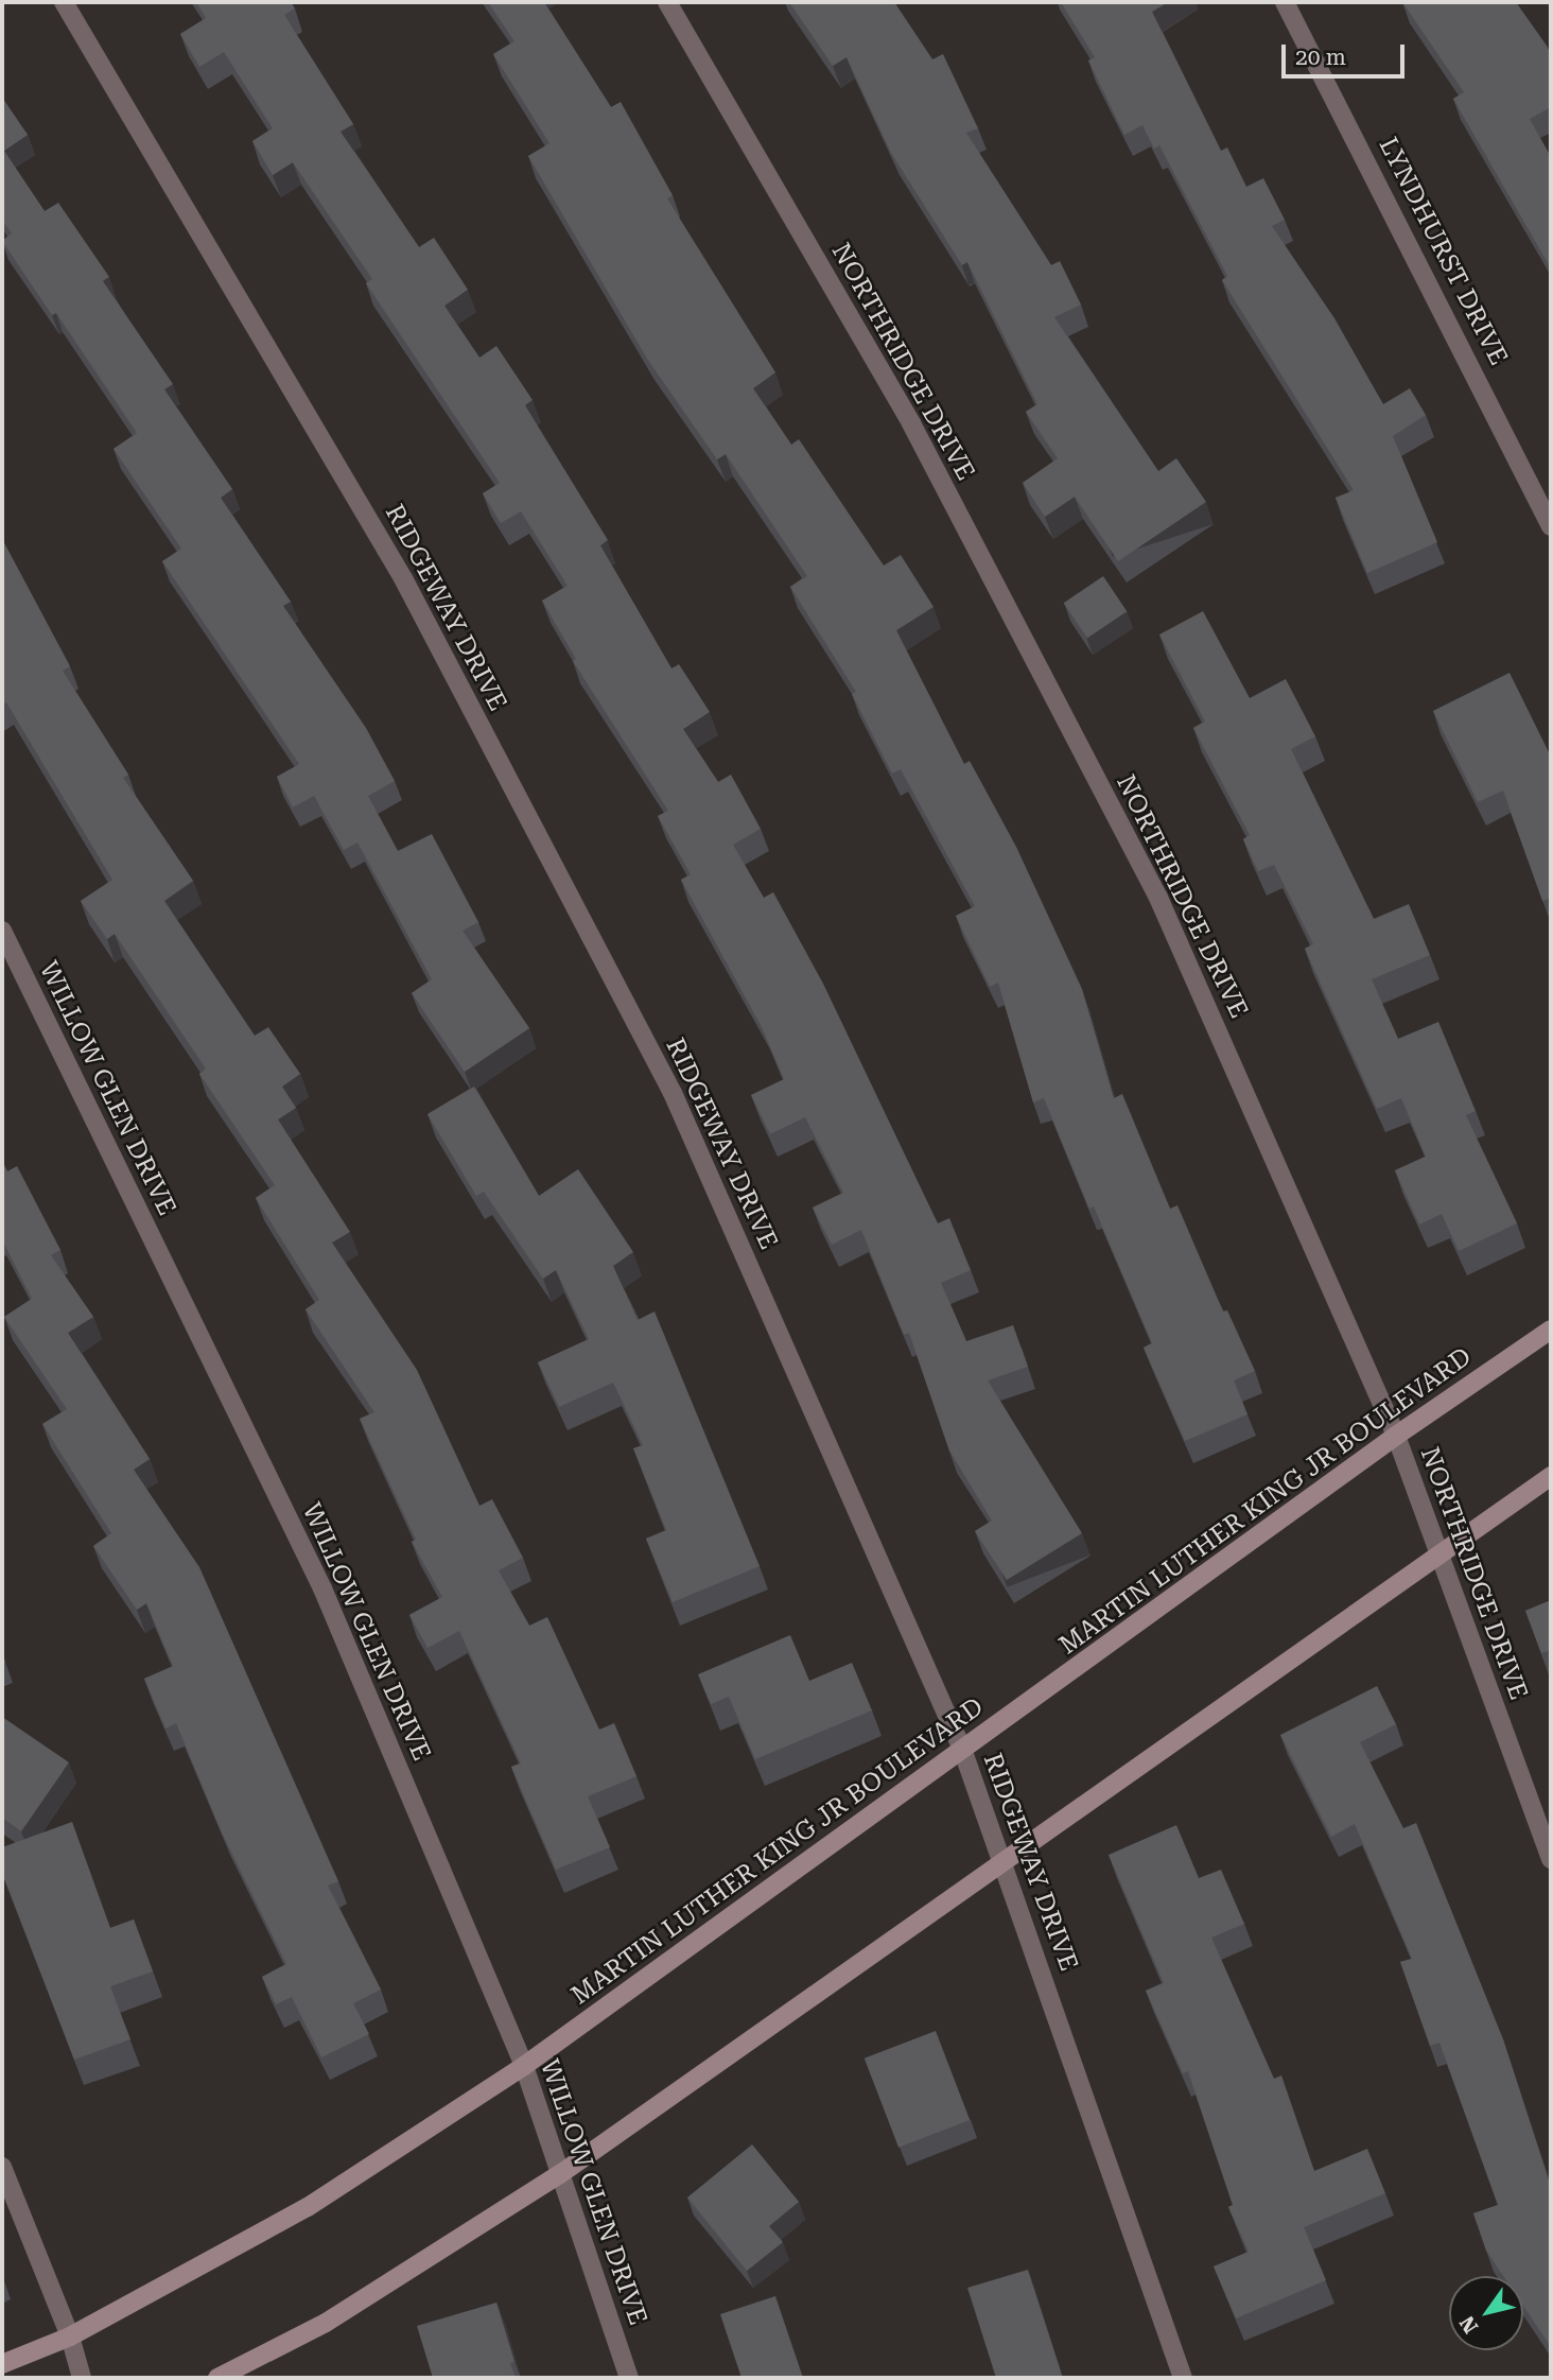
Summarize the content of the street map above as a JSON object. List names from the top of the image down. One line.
{"streets":{"main road":["MARTIN LUTHER KING JR BOULEVARD"],"street":["LYNDHURST DRIVE","NORTHRIDGE DRIVE","RIDGEWAY DRIVE","WILLOW GLEN DRIVE"]},"crossings":[["NORTHRIDGE DRIVE","MARTIN LUTHER KING JR BOULEVARD"],["RIDGEWAY DRIVE","MARTIN LUTHER KING JR BOULEVARD"],["WILLOW GLEN DRIVE","MARTIN LUTHER KING JR BOULEVARD"]],"scale_bar":"20 m","north":"bottom left"}
